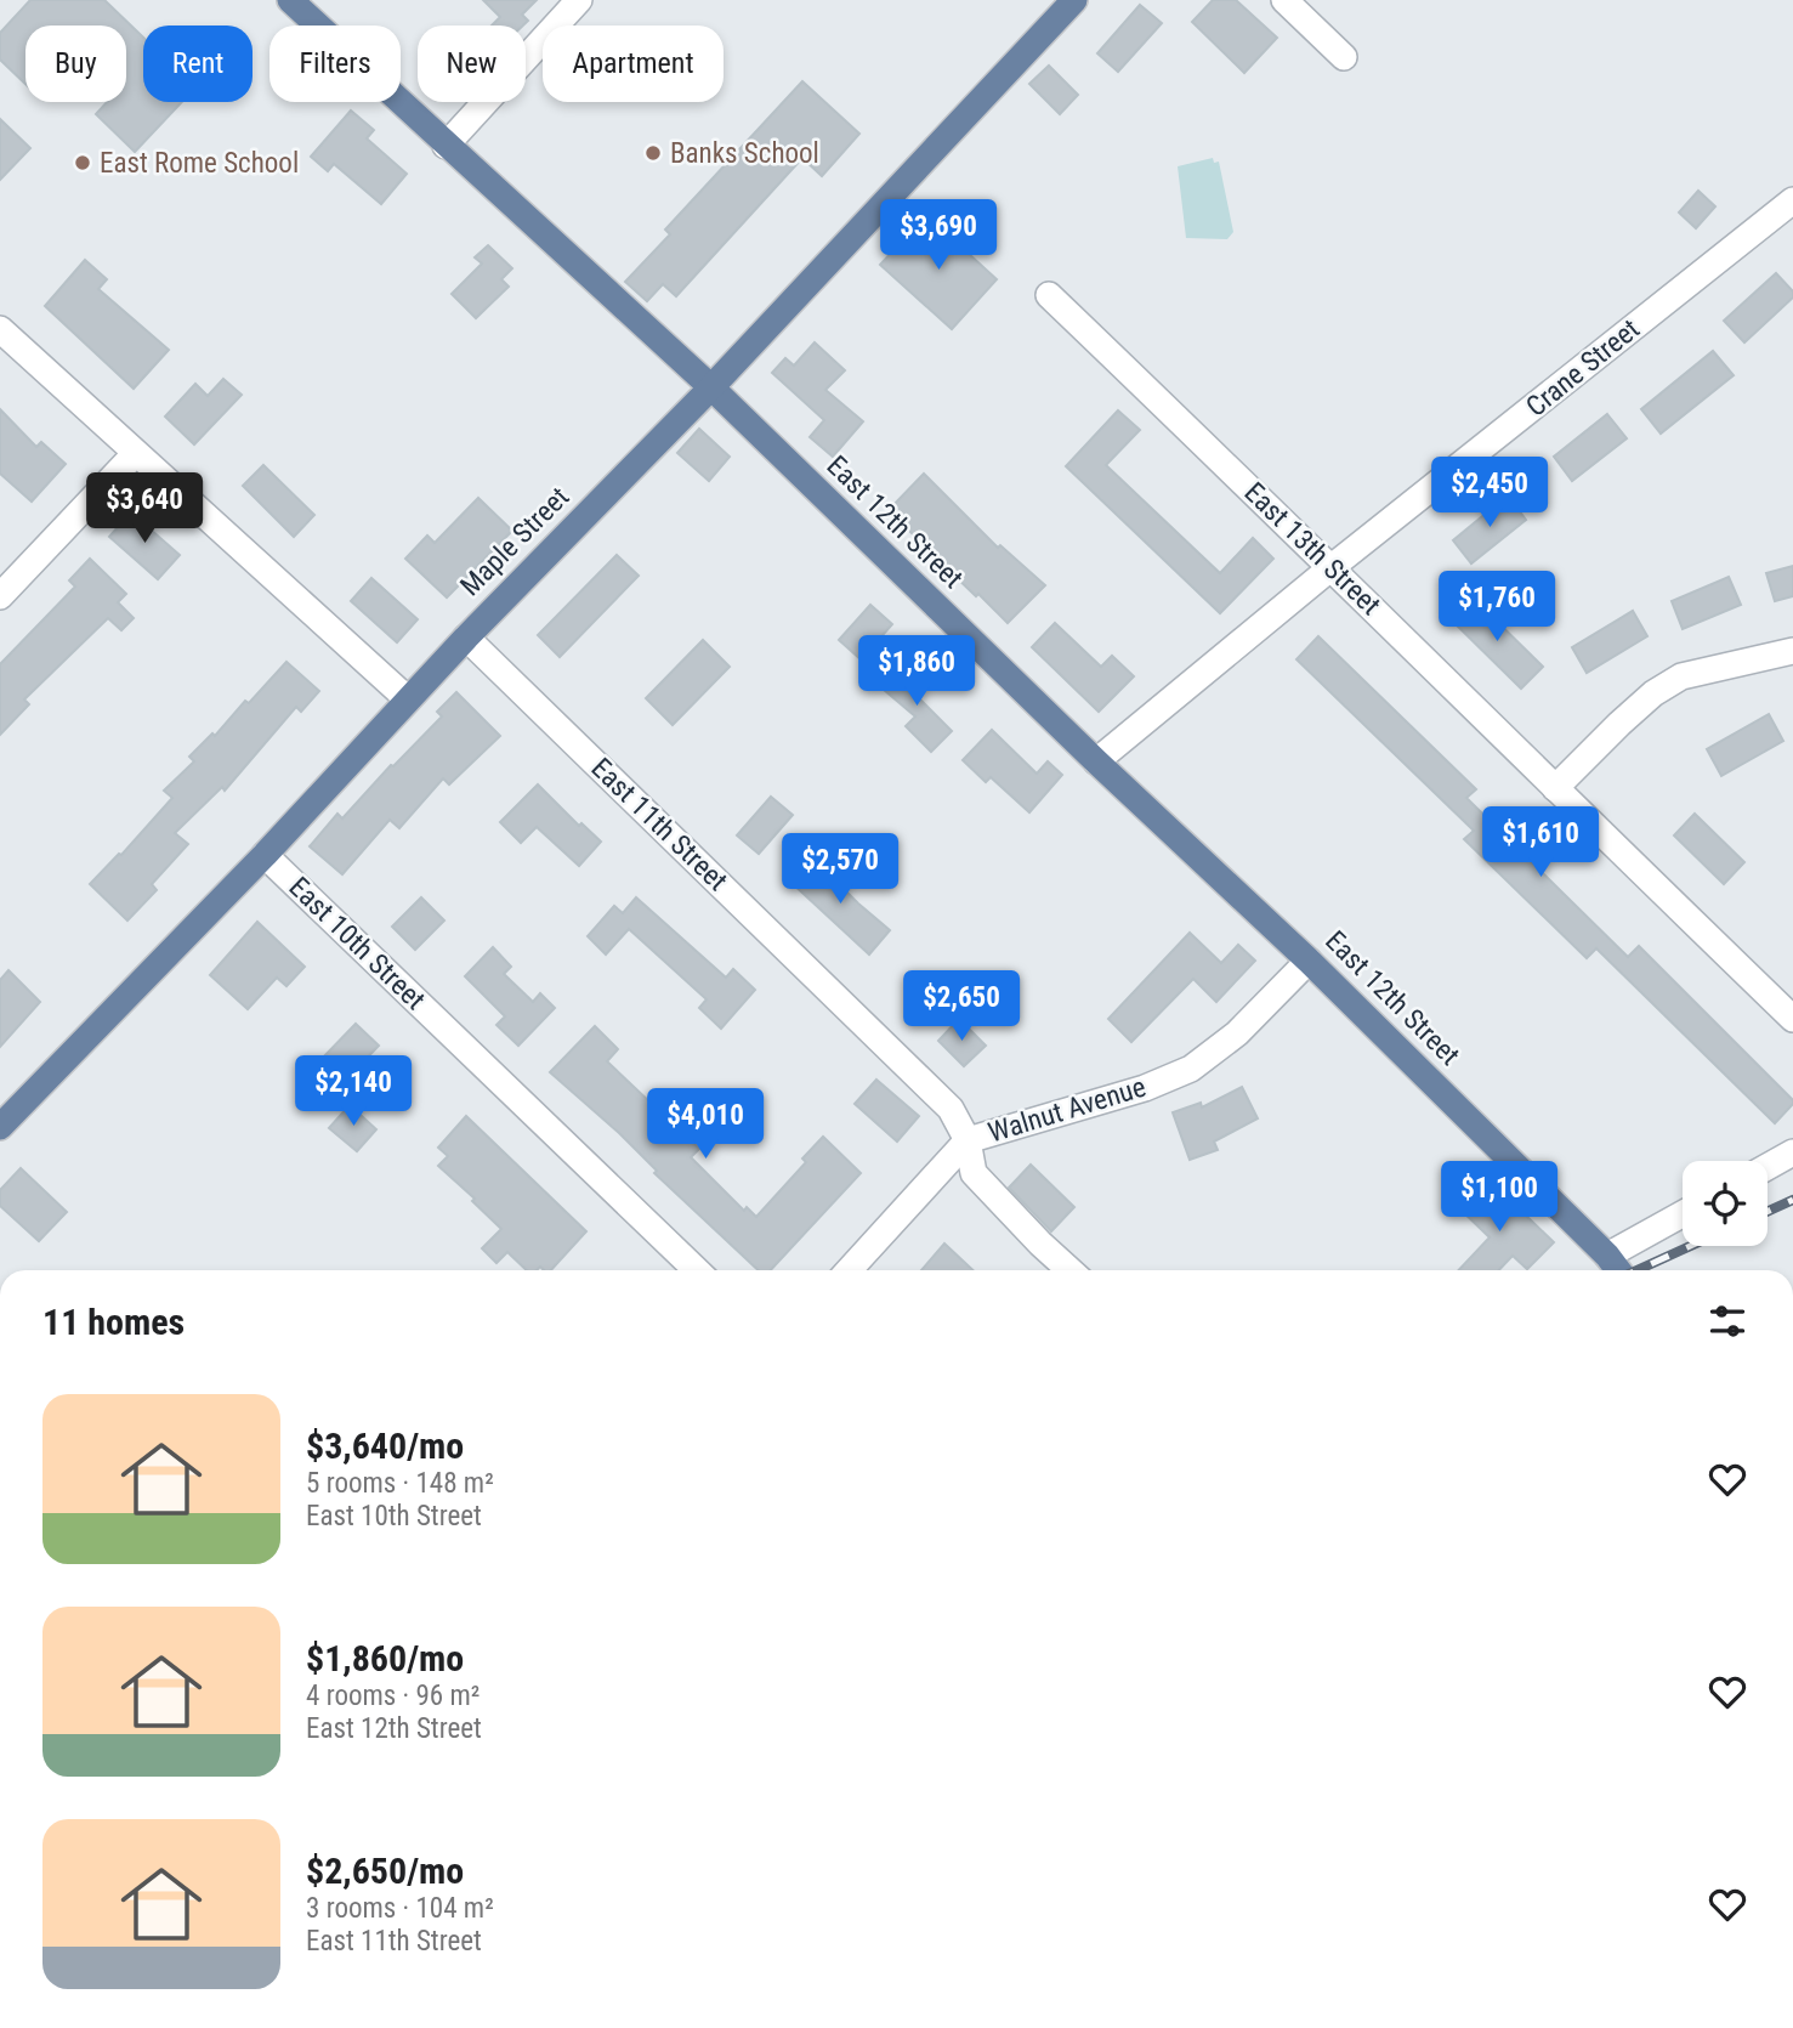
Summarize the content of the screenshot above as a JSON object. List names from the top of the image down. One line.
{"streets":{"main road":["East 12th Street","Maple Street"],"street":["Crane Street","East 13th Street","East 11th Street","East 10th Street","Walnut Avenue"]},"crossings":[["Crane Street","East 12th Street"],["Crane Street","East 13th Street"],["East 12th Street","Maple Street"],["East 12th Street","Walnut Avenue"],["Maple Street","East 11th Street"],["Maple Street","East 10th Street"],["East 11th Street","Walnut Avenue"]],"places":["Banks School","East Rome School"],"page":{"chip":["Buy","Rent","Filters","New","Apartment"],"price":["$3,690","$2,450","$3,640","$1,760","$1,860","$1,610","$2,570","$2,650","$2,140","$4,010","$1,100"],"heading":"11 homes","list":[{"name":"$3,640/mo","note":"5 rooms · 148 m² · East 10th Street"},{"name":"$1,860/mo","note":"4 rooms · 96 m² · East 12th Street"},{"name":"$2,650/mo","note":"3 rooms · 104 m² · East 11th Street"}]}}
